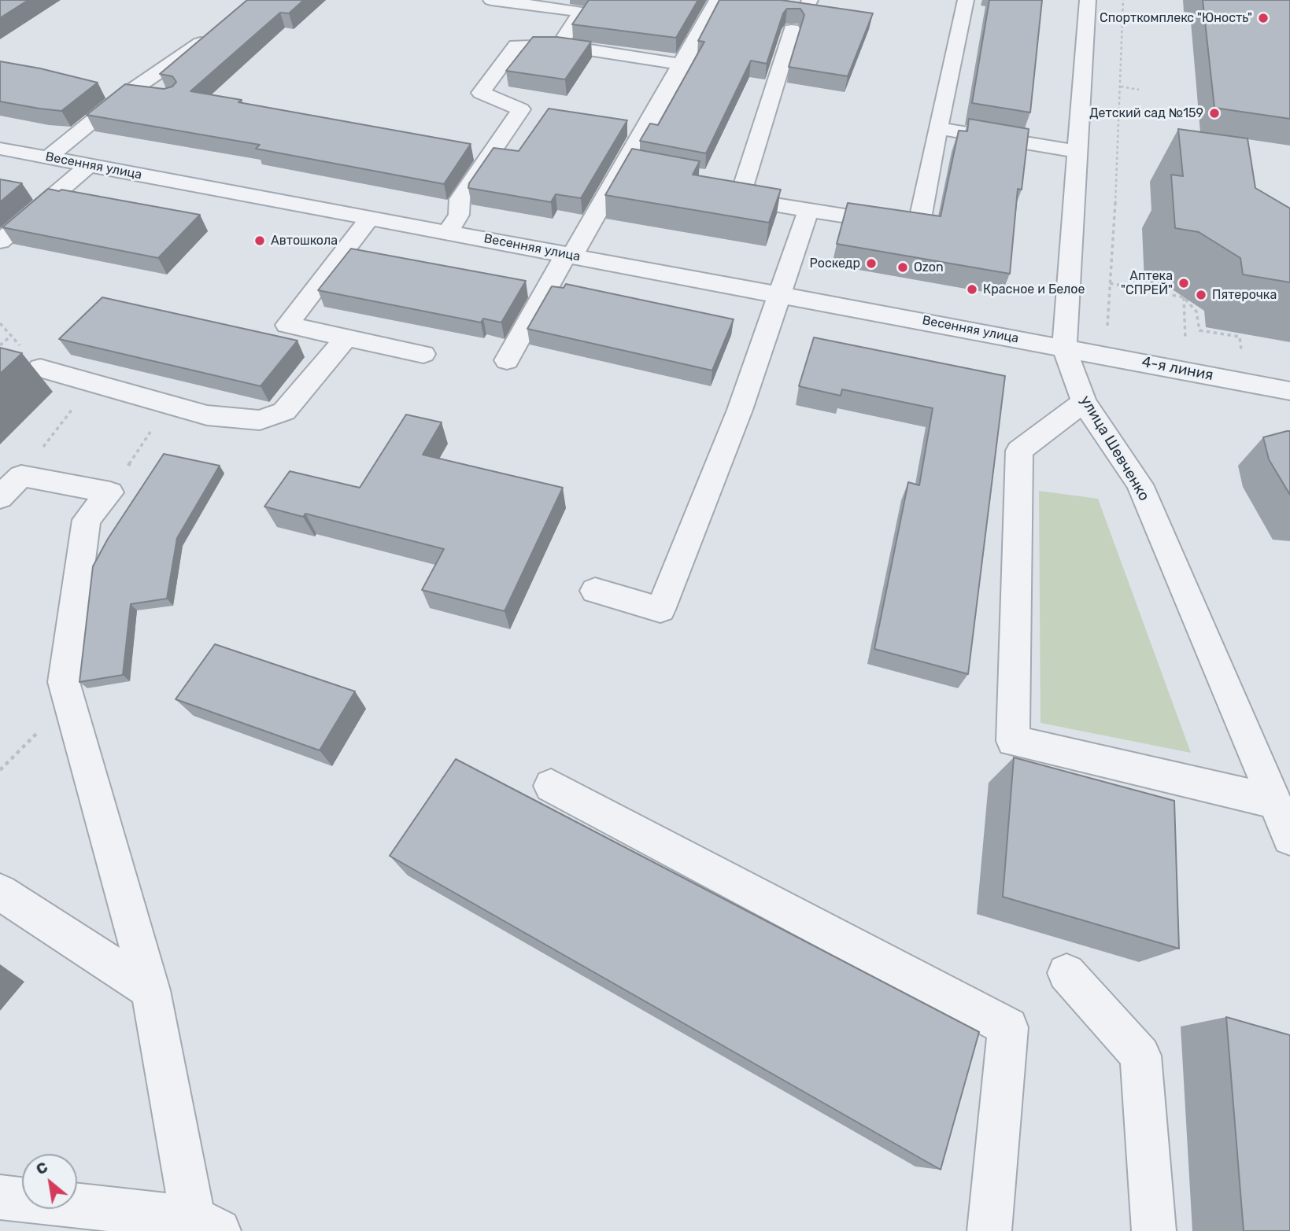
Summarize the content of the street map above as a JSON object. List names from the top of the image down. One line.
{"streets":{"street":["Весенняя улица","4-я линия","улица Шевченко"]},"crossings":[["Весенняя улица","4-я линия"],["Весенняя улица","улица Шевченко"],["4-я линия","улица Шевченко"]],"places":["Спорткомплекс \"Юность\"","Детский сад №159","Автошкола","Роскедр","Ozon","Аптека \"СПРЕЙ\"","Красное и Белое","Пятерочка"],"north":"top left"}
